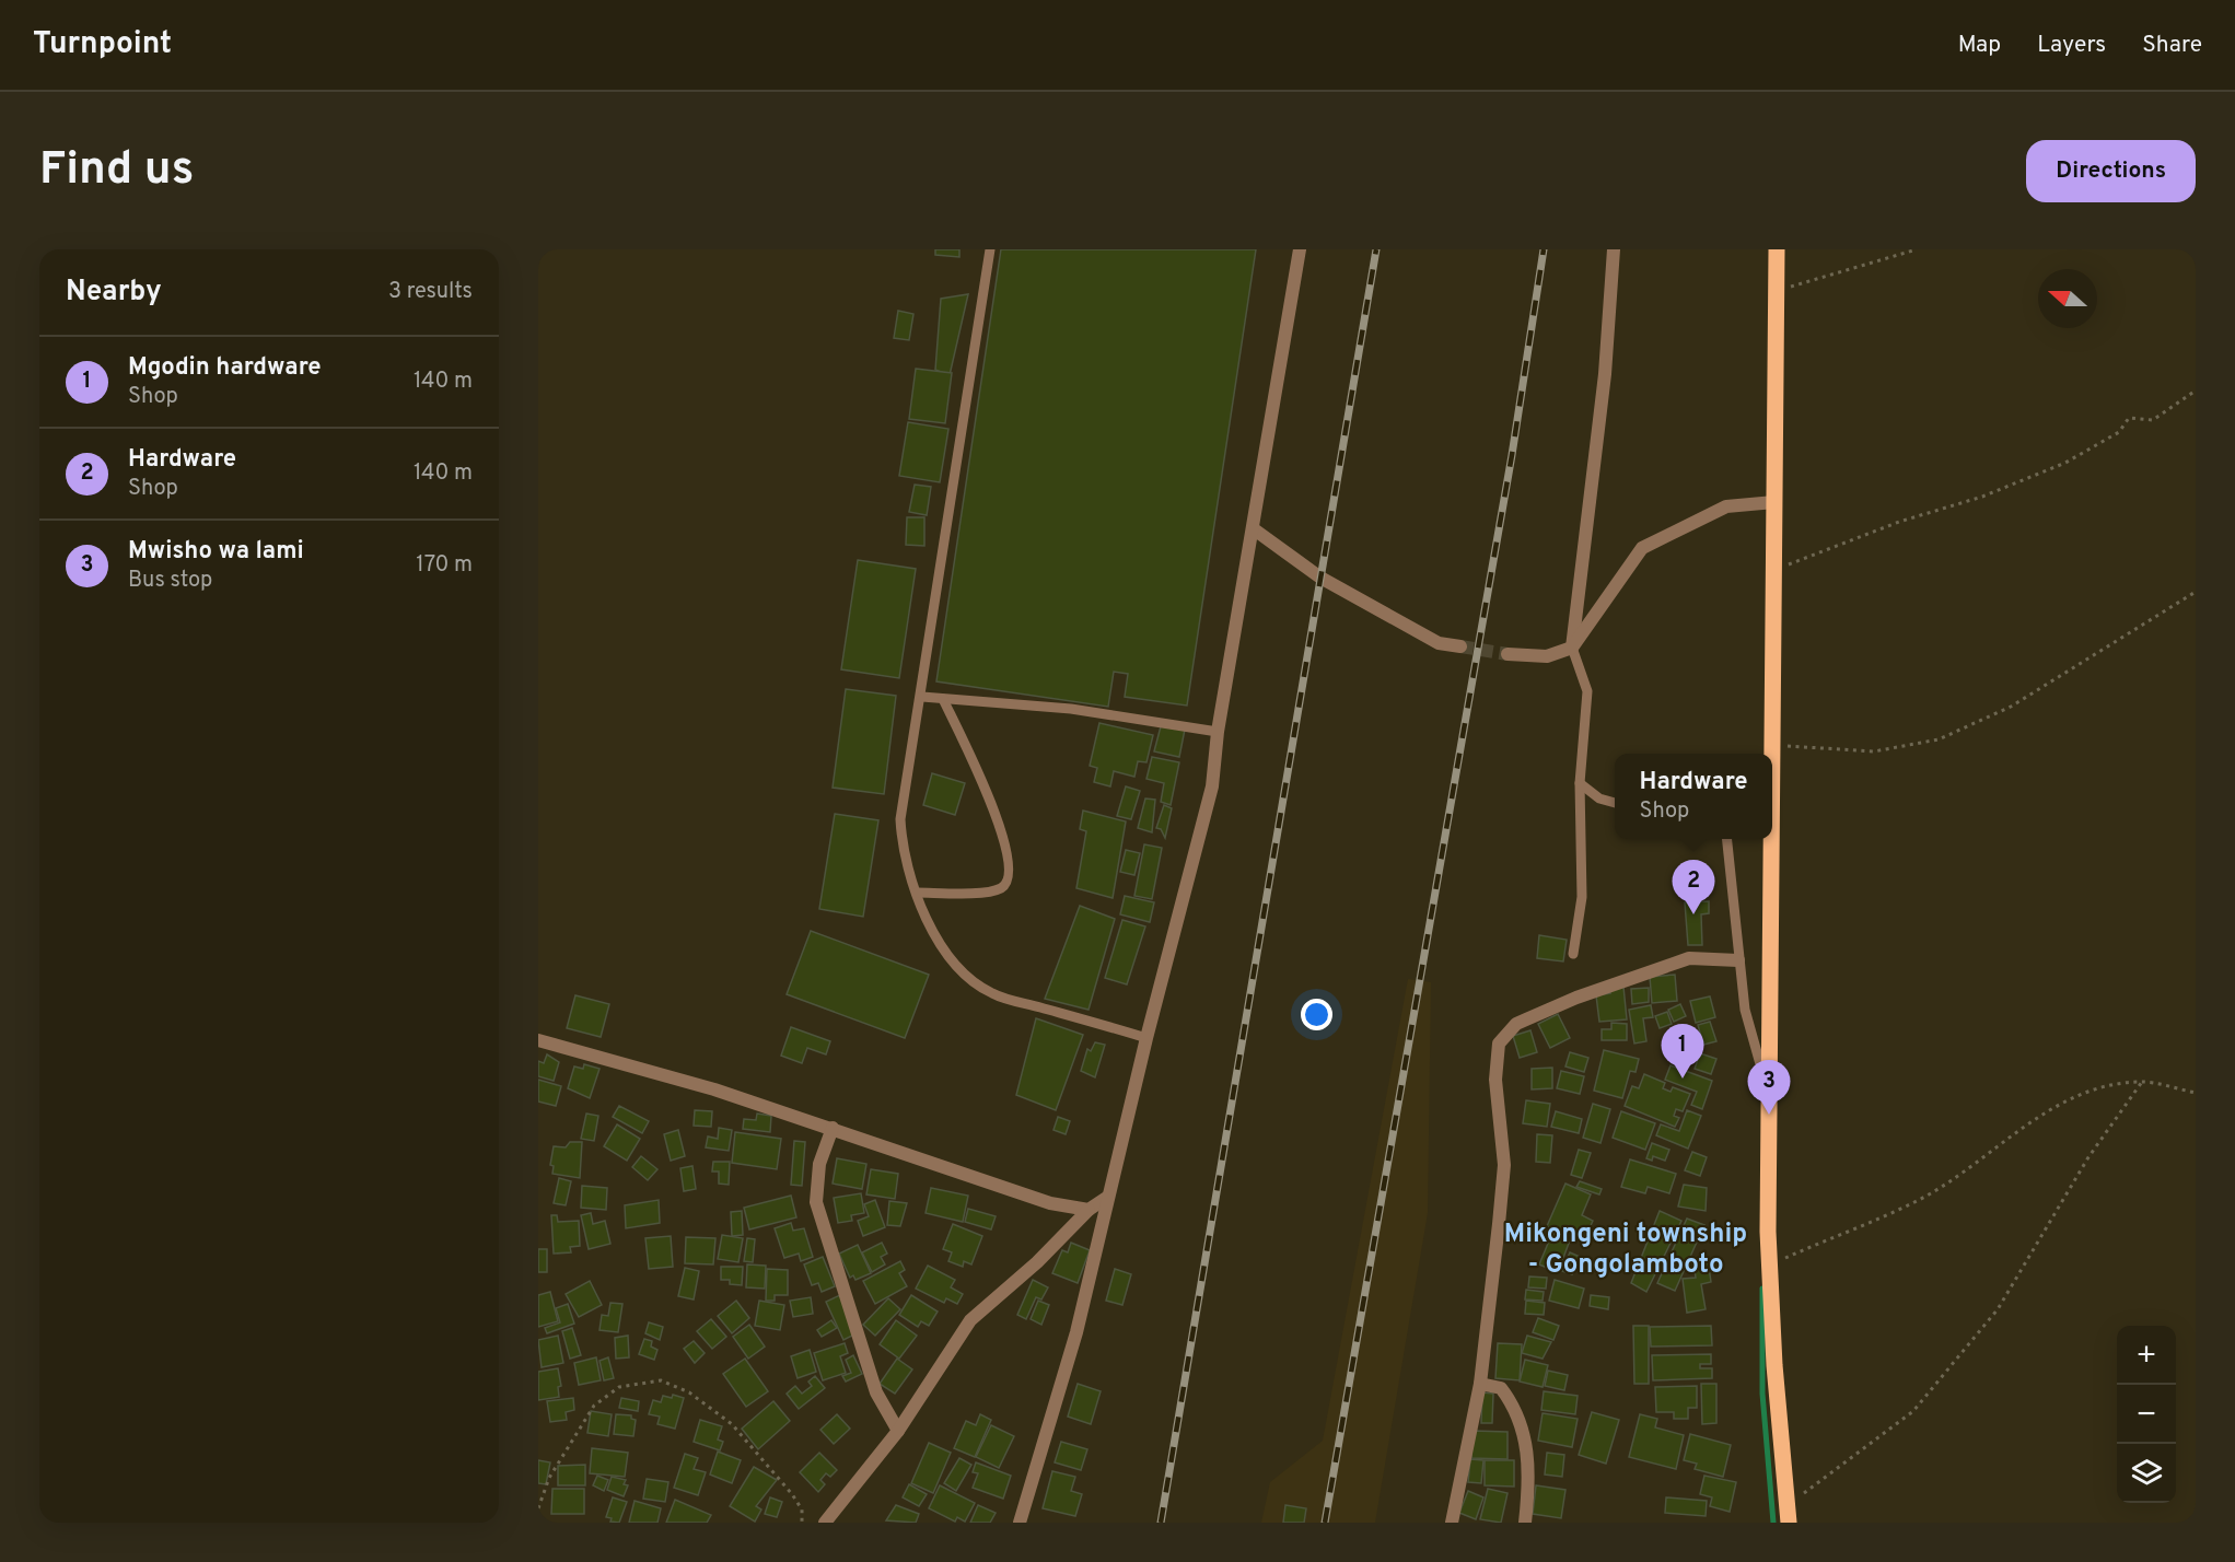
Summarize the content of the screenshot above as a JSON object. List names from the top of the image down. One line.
{"districts":["Mikongeni township - Gongolamboto"],"north":"left","page":{"header":"Turnpoint","nav":["Map","Layers","Share"],"buttons":"Directions","title":"Find us","heading":["Nearby","3 results"],"list":[{"mark":"1","name":"Mgodin hardware","note":"Shop","value":"140 m"},{"mark":"2","name":"Hardware","note":"Shop","value":"140 m"},{"mark":"3","name":"Mwisho wa lami","note":"Bus stop","value":"170 m"}],"popup":["Hardware","Shop"],"pins":["2","1","3"],"map_buttons":["+","−"]}}
